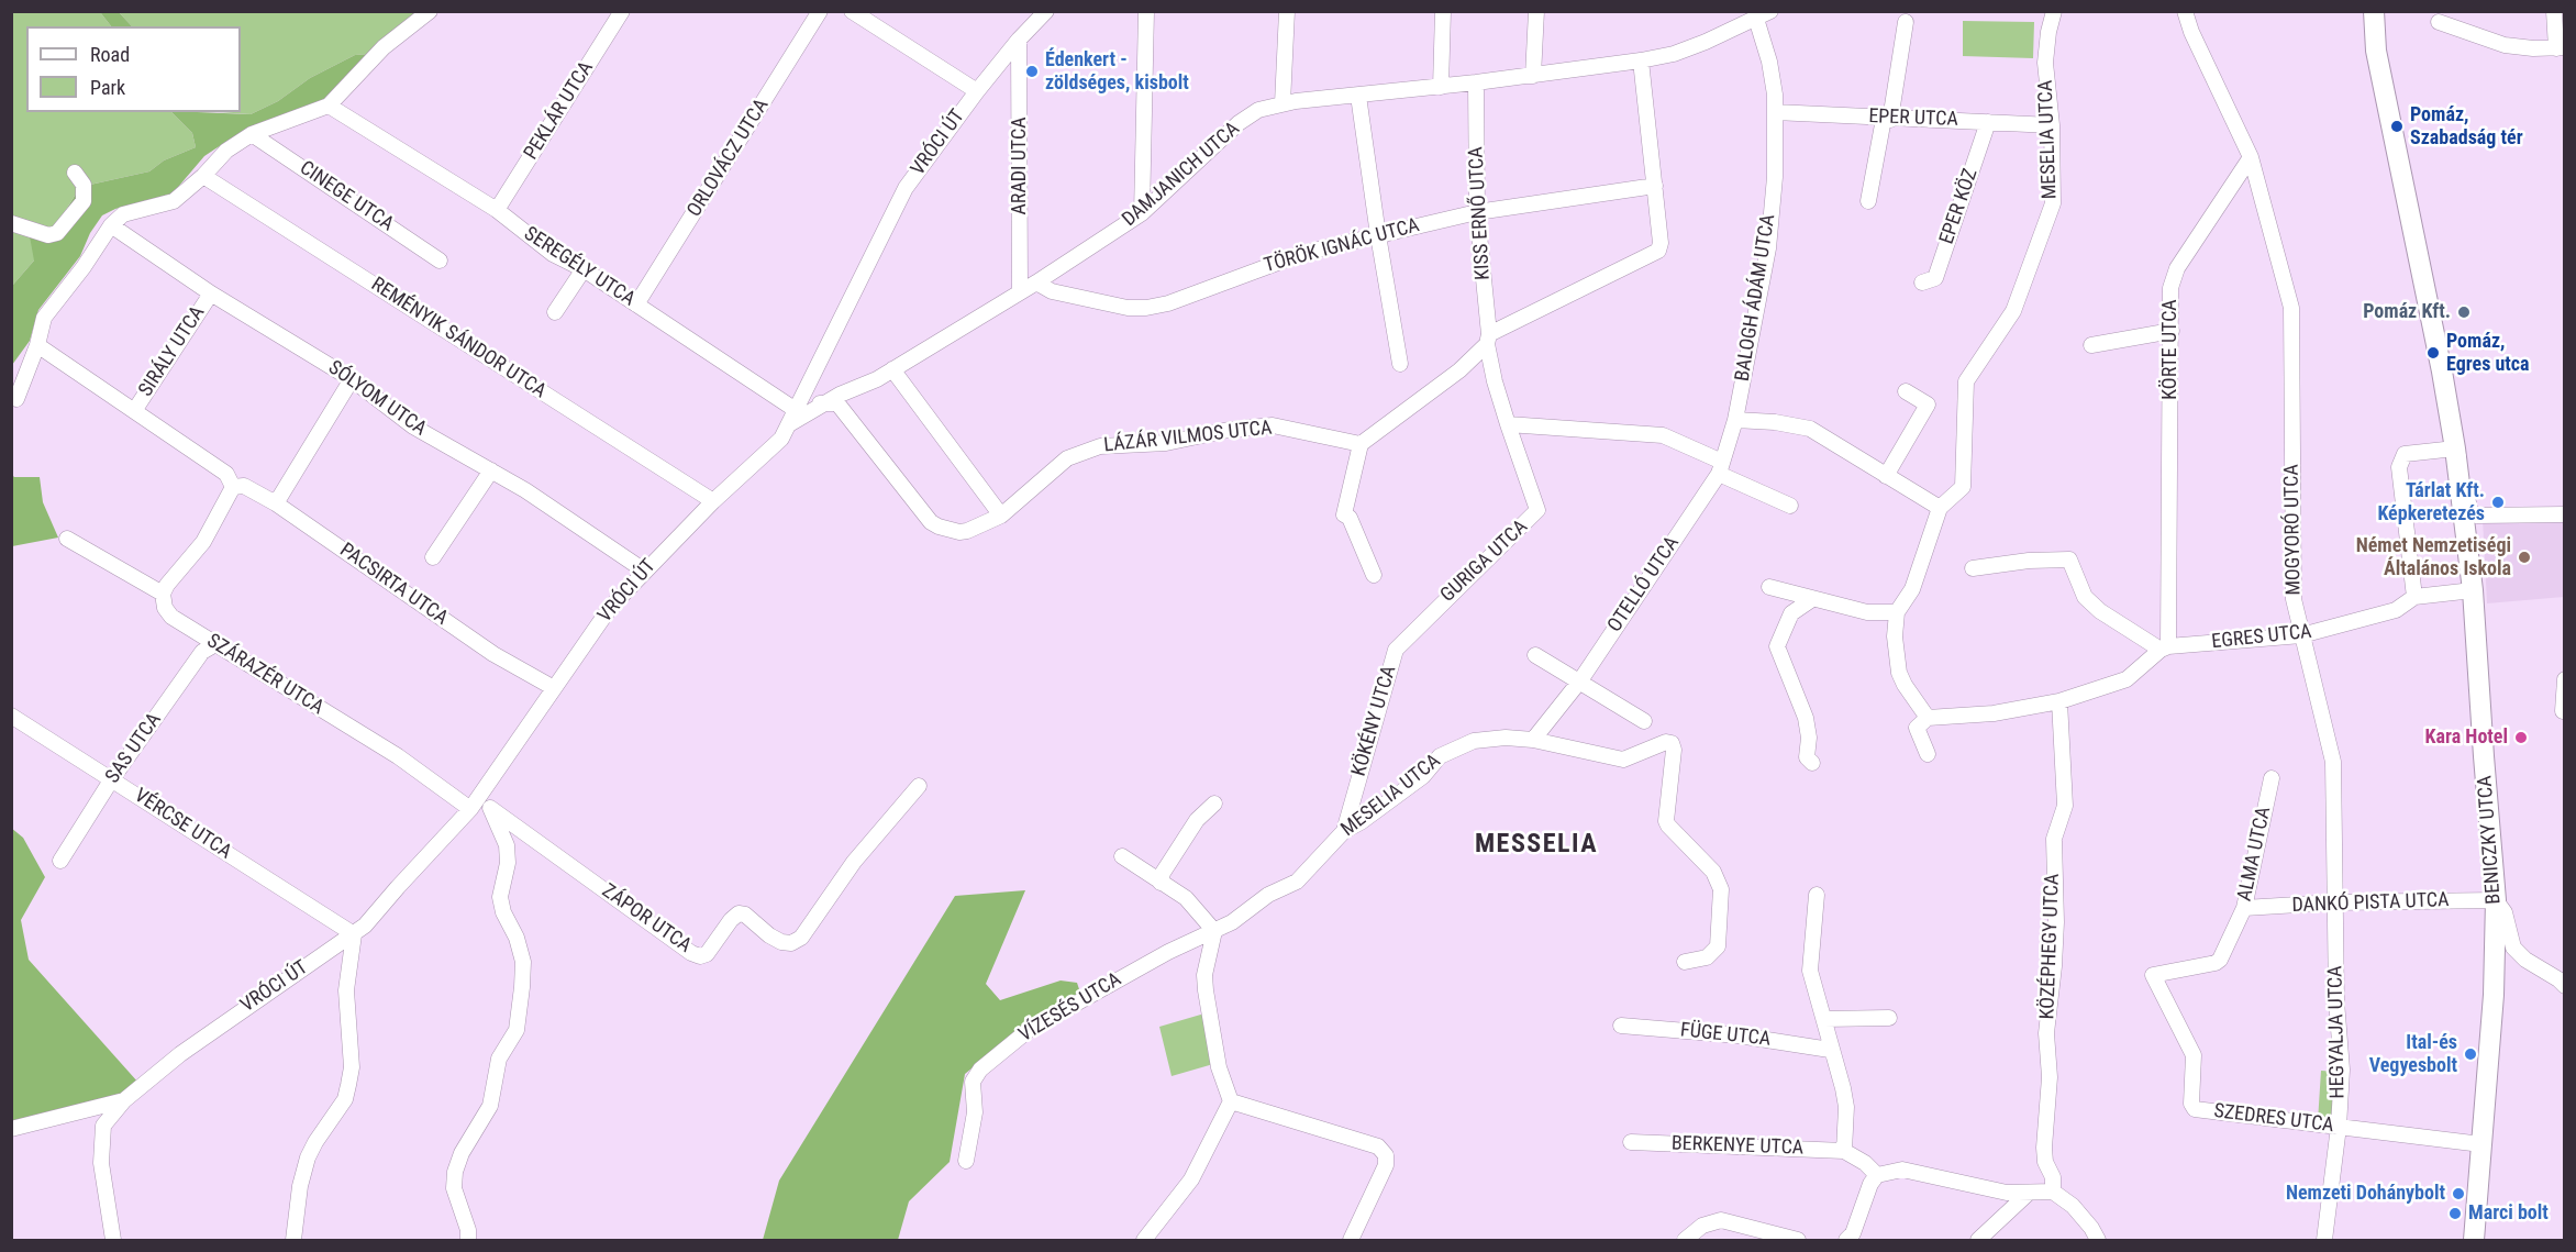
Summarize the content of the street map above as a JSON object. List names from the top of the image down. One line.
{"streets":{"main road":["BENICZKY UTCA"],"street":["PEKLÁR UTCA","EPER UTCA","MESELIA UTCA","VRÓCI ÚT","ORLOVÁCZ UTCA","ARADI UTCA","DAMJANICH UTCA","CINEGE UTCA","EPER KÖZ","KISS ERNŐ UTCA","TÖRÖK IGNÁC UTCA","SEREGÉLY UTCA","BALOGH ÁDÁM UTCA","REMÉNYIK SÁNDOR UTCA","KÖRTE UTCA","SIRÁLY UTCA","SÓLYOM UTCA","LÁZÁR VILMOS UTCA","MOGYORÓ UTCA","GURIGA UTCA","PACSIRTA UTCA","OTELLÓ UTCA","EGRES UTCA","SZÁRAZÉR UTCA","KÖKÉNY UTCA","SAS UTCA","VÉRCSE UTCA","ALMA UTCA","DANKÓ PISTA UTCA","ZÁPOR UTCA","KÖZÉPHEGY UTCA","VÍZESÉS UTCA","HEGYALJA UTCA","FÜGE UTCA","SZEDRES UTCA","BERKENYE UTCA"]},"crossings":[["PEKLÁR UTCA","SEREGÉLY UTCA"],["EPER UTCA","MESELIA UTCA"],["EPER UTCA","EPER KÖZ"],["EPER UTCA","BALOGH ÁDÁM UTCA"],["MESELIA UTCA","OTELLÓ UTCA"],["MESELIA UTCA","KÖKÉNY UTCA"],["MESELIA UTCA","VÍZESÉS UTCA"],["VRÓCI ÚT","ARADI UTCA"],["VRÓCI ÚT","DAMJANICH UTCA"],["VRÓCI ÚT","SEREGÉLY UTCA"],["VRÓCI ÚT","REMÉNYIK SÁNDOR UTCA"],["VRÓCI ÚT","SÓLYOM UTCA"],["VRÓCI ÚT","PACSIRTA UTCA"],["VRÓCI ÚT","SZÁRAZÉR UTCA"],["VRÓCI ÚT","VÉRCSE UTCA"],["VRÓCI ÚT","ZÁPOR UTCA"],["ORLOVÁCZ UTCA","SEREGÉLY UTCA"],["ARADI UTCA","DAMJANICH UTCA"],["DAMJANICH UTCA","KISS ERNŐ UTCA"],["DAMJANICH UTCA","TÖRÖK IGNÁC UTCA"],["DAMJANICH UTCA","SEREGÉLY UTCA"],["DAMJANICH UTCA","BALOGH ÁDÁM UTCA"],["DAMJANICH UTCA","LÁZÁR VILMOS UTCA"],["KISS ERNŐ UTCA","TÖRÖK IGNÁC UTCA"],["KISS ERNŐ UTCA","GURIGA UTCA"],["BALOGH ÁDÁM UTCA","OTELLÓ UTCA"],["KÖRTE UTCA","MOGYORÓ UTCA"],["KÖRTE UTCA","EGRES UTCA"],["SIRÁLY UTCA","SÓLYOM UTCA"],["MOGYORÓ UTCA","EGRES UTCA"],["MOGYORÓ UTCA","DANKÓ PISTA UTCA"],["MOGYORÓ UTCA","HEGYALJA UTCA"],["GURIGA UTCA","KÖKÉNY UTCA"],["EGRES UTCA","BENICZKY UTCA"],["SZÁRAZÉR UTCA","SAS UTCA"],["SZÁRAZÉR UTCA","ZÁPOR UTCA"],["SAS UTCA","VÉRCSE UTCA"],["BENICZKY UTCA","DANKÓ PISTA UTCA"],["BENICZKY UTCA","SZEDRES UTCA"],["ALMA UTCA","DANKÓ PISTA UTCA"],["ALMA UTCA","SZEDRES UTCA"],["DANKÓ PISTA UTCA","HEGYALJA UTCA"],["HEGYALJA UTCA","SZEDRES UTCA"]],"districts":["MESSELIA"],"places":["Édenkert - zöldséges, kisbolt","Pomáz, Szabadság tér","Pomáz Kft.","Pomáz, Egres utca","Tárlat Kft. Képkeretezés","Német Nemzetiségi Általános Iskola","Kara Hotel","Ital-és Vegyesbolt","Nemzeti Dohánybolt","Marci bolt"],"legend":["Road","Park"]}
